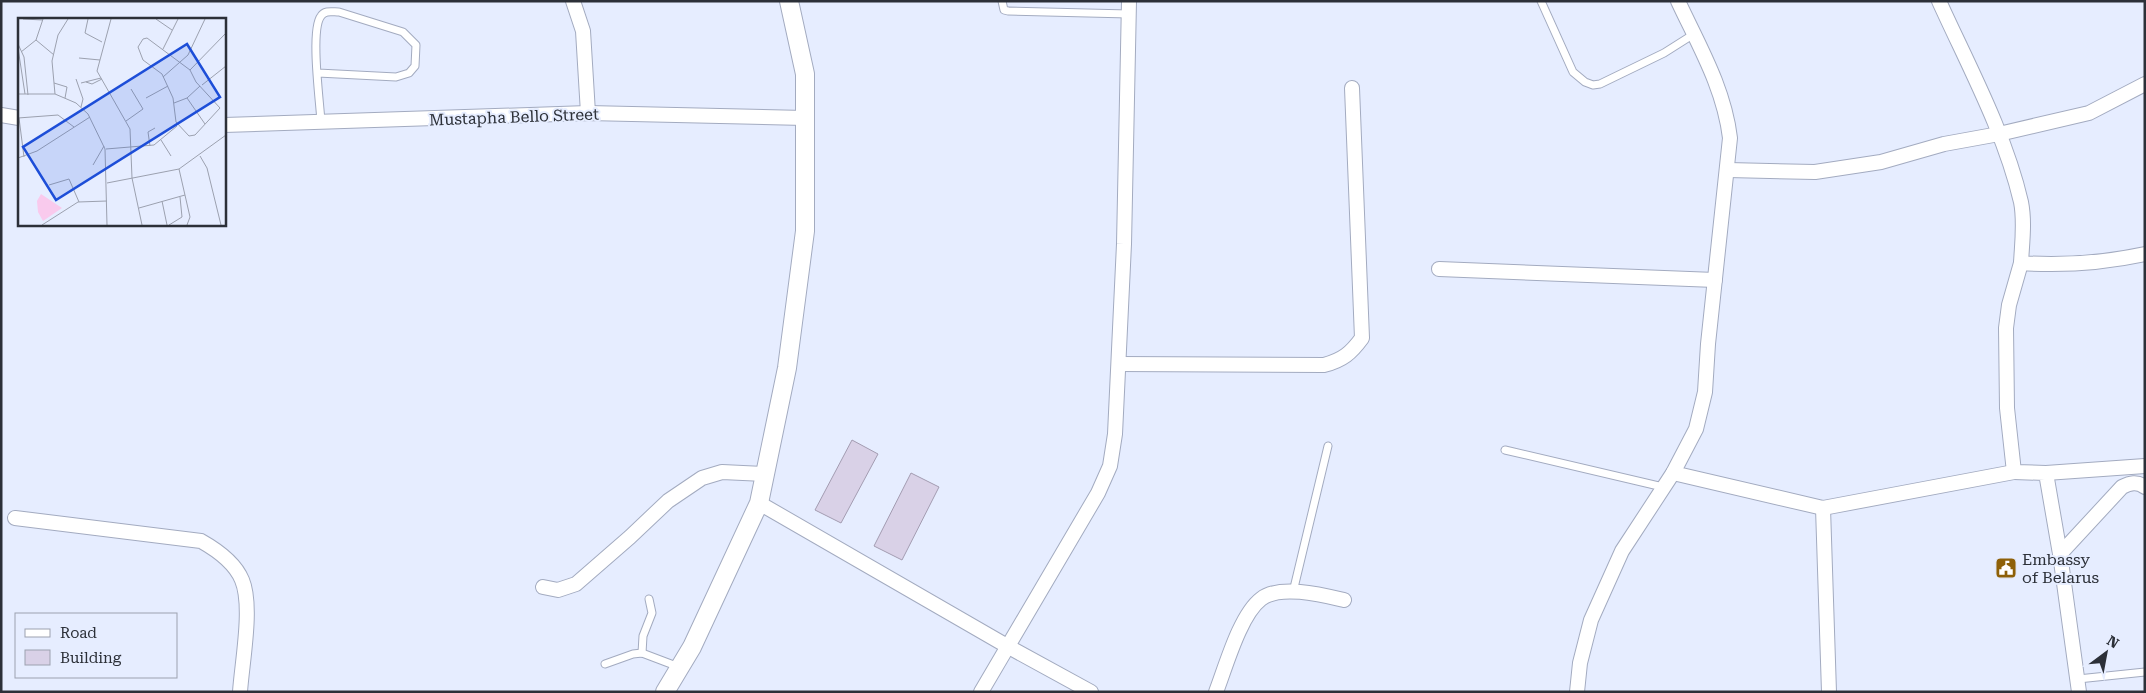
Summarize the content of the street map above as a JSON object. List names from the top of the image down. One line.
{"streets":{"street":["Mustapha Bello Street"]},"places":{"public building":["Embassy of Belarus"]},"legend":["Road","Building"],"north":"top right"}
